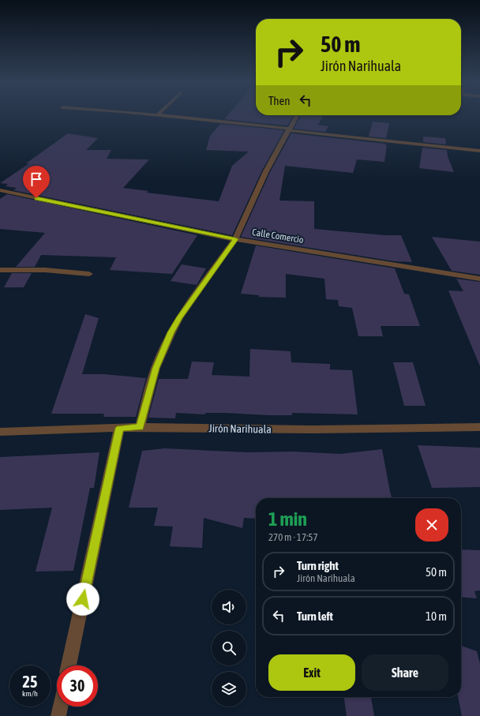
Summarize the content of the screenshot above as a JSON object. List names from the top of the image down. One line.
{"streets":{"street":["Calle Comercio","Jirón Narihuala"]},"page":{"turn":["50 m","Jirón Narihuala"],"then":"Then","heading":["1 min","270 m · 17:57"],"list":[{"name":"Turn right","note":"Jirón Narihuala","value":"50 m"},{"name":"Turn left","value":"10 m"}],"buttons":["Exit","Share"],"speed":"25 km/h","limit":"30"}}
